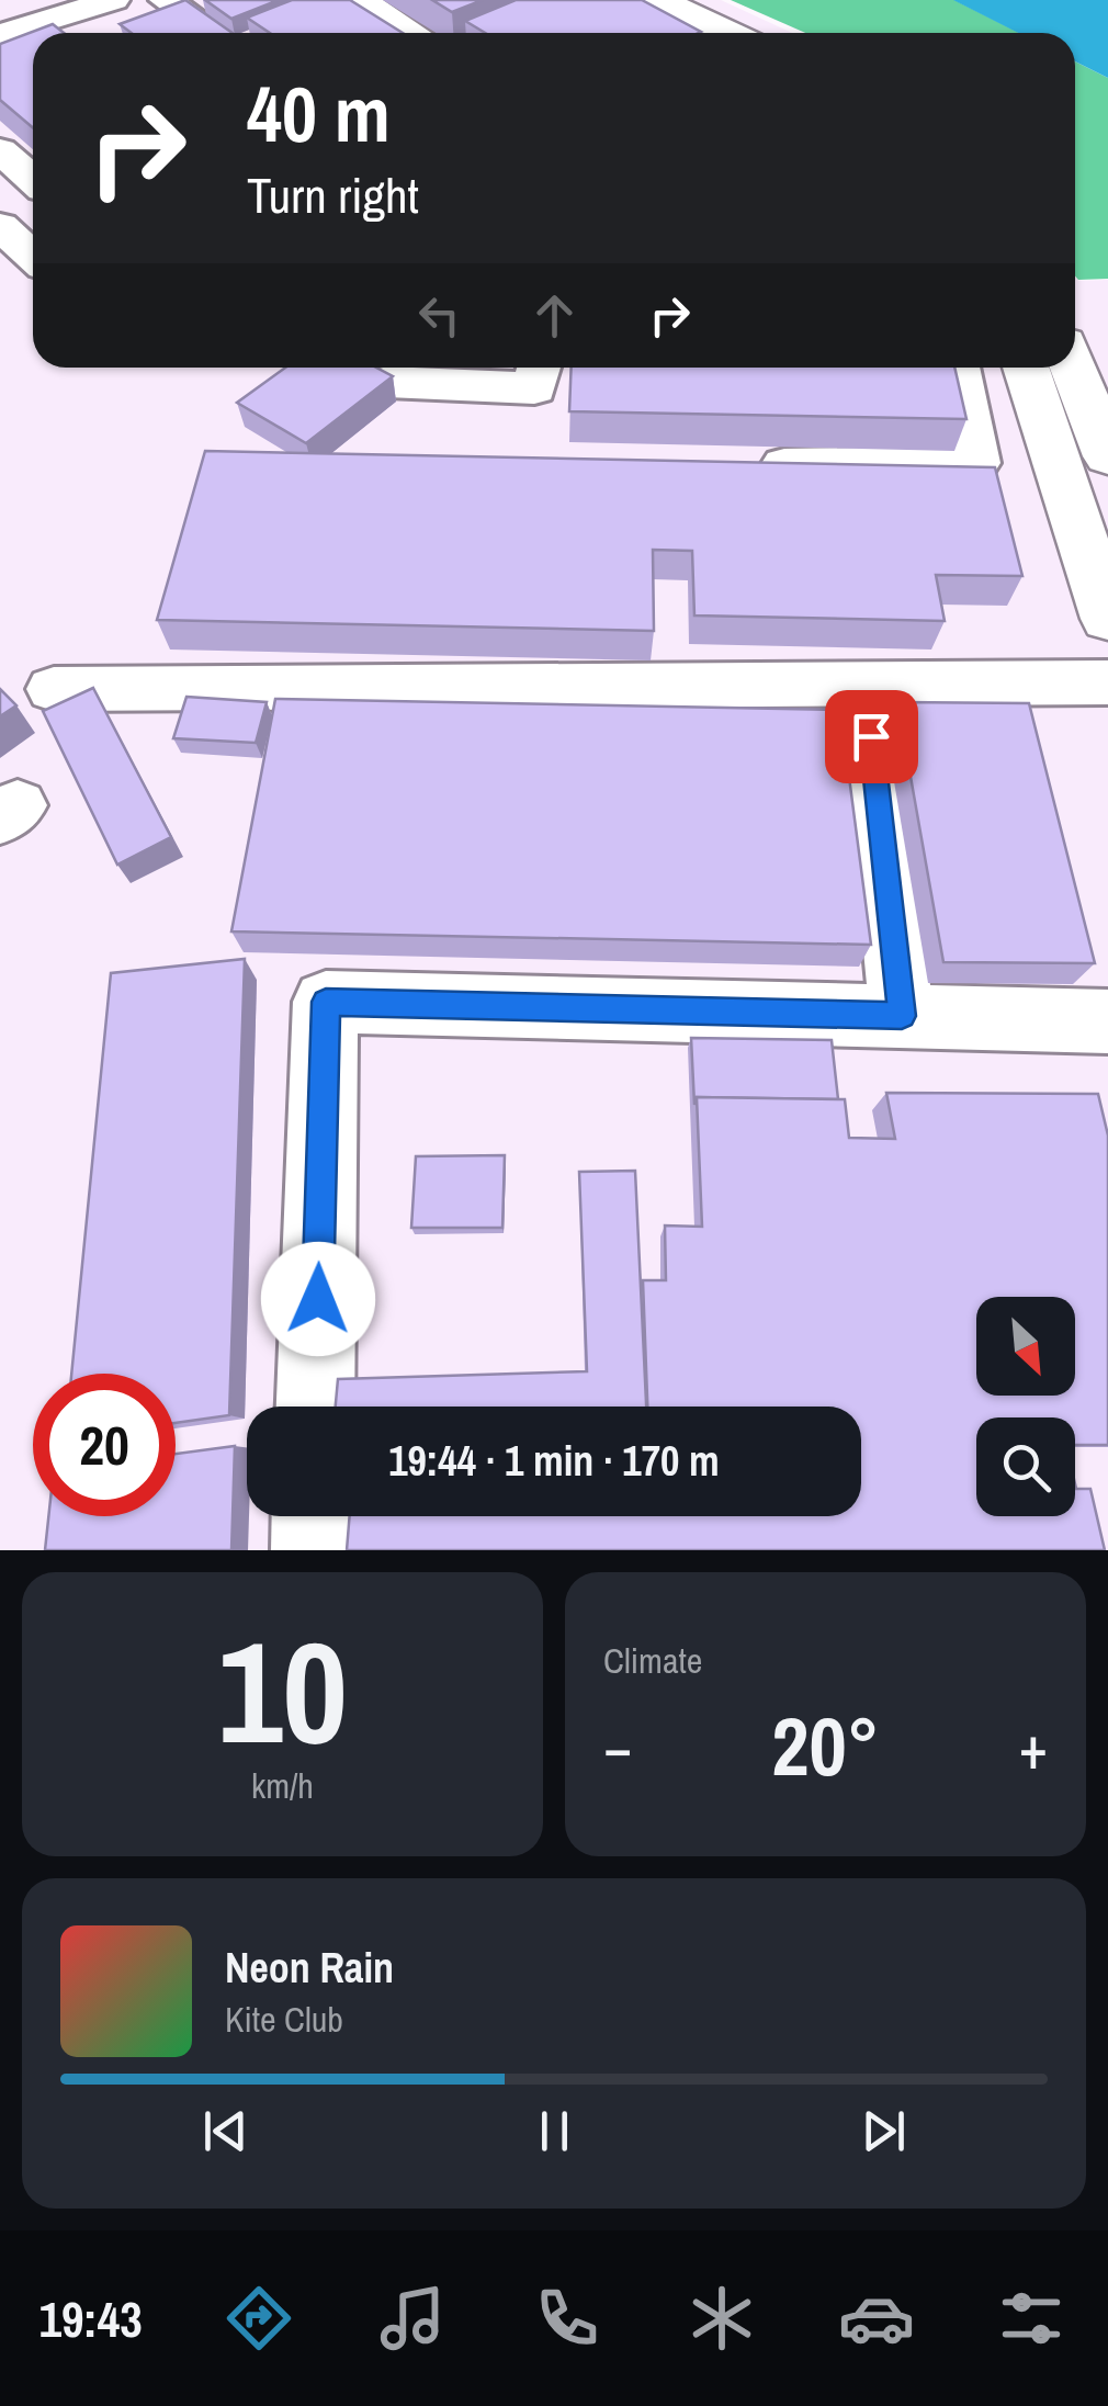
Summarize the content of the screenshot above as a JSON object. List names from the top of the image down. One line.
{"north":"bottom right","page":{"turn":["40 m","Turn right"],"limit":"20","trip":"19:44 · 1 min · 170 m","tile":[["10","km/h"],"Climate"],"heat":["−","20°","+"],"song":["Neon Rain","Kite Club"],"tabs":"19:43"}}
